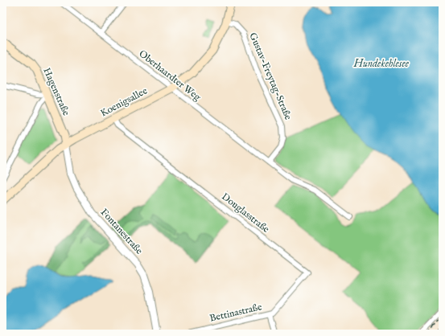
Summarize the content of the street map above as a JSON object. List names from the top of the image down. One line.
{"streets":{"main road":["Hagenstraße","Koenigsallee"],"street":["Oberhaardter Weg","Gustav-Freytag-Straße","Douglasstraße","Fontanestraße","Bettinastraße"]},"crossings":[["Oberhaardter Weg","Gustav-Freytag-Straße"],["Oberhaardter Weg","Koenigsallee"],["Gustav-Freytag-Straße","Koenigsallee"],["Hagenstraße","Koenigsallee"],["Hagenstraße","Fontanestraße"],["Koenigsallee","Douglasstraße"],["Koenigsallee","Fontanestraße"],["Douglasstraße","Bettinastraße"]],"water":["Hundekehlesee"]}
